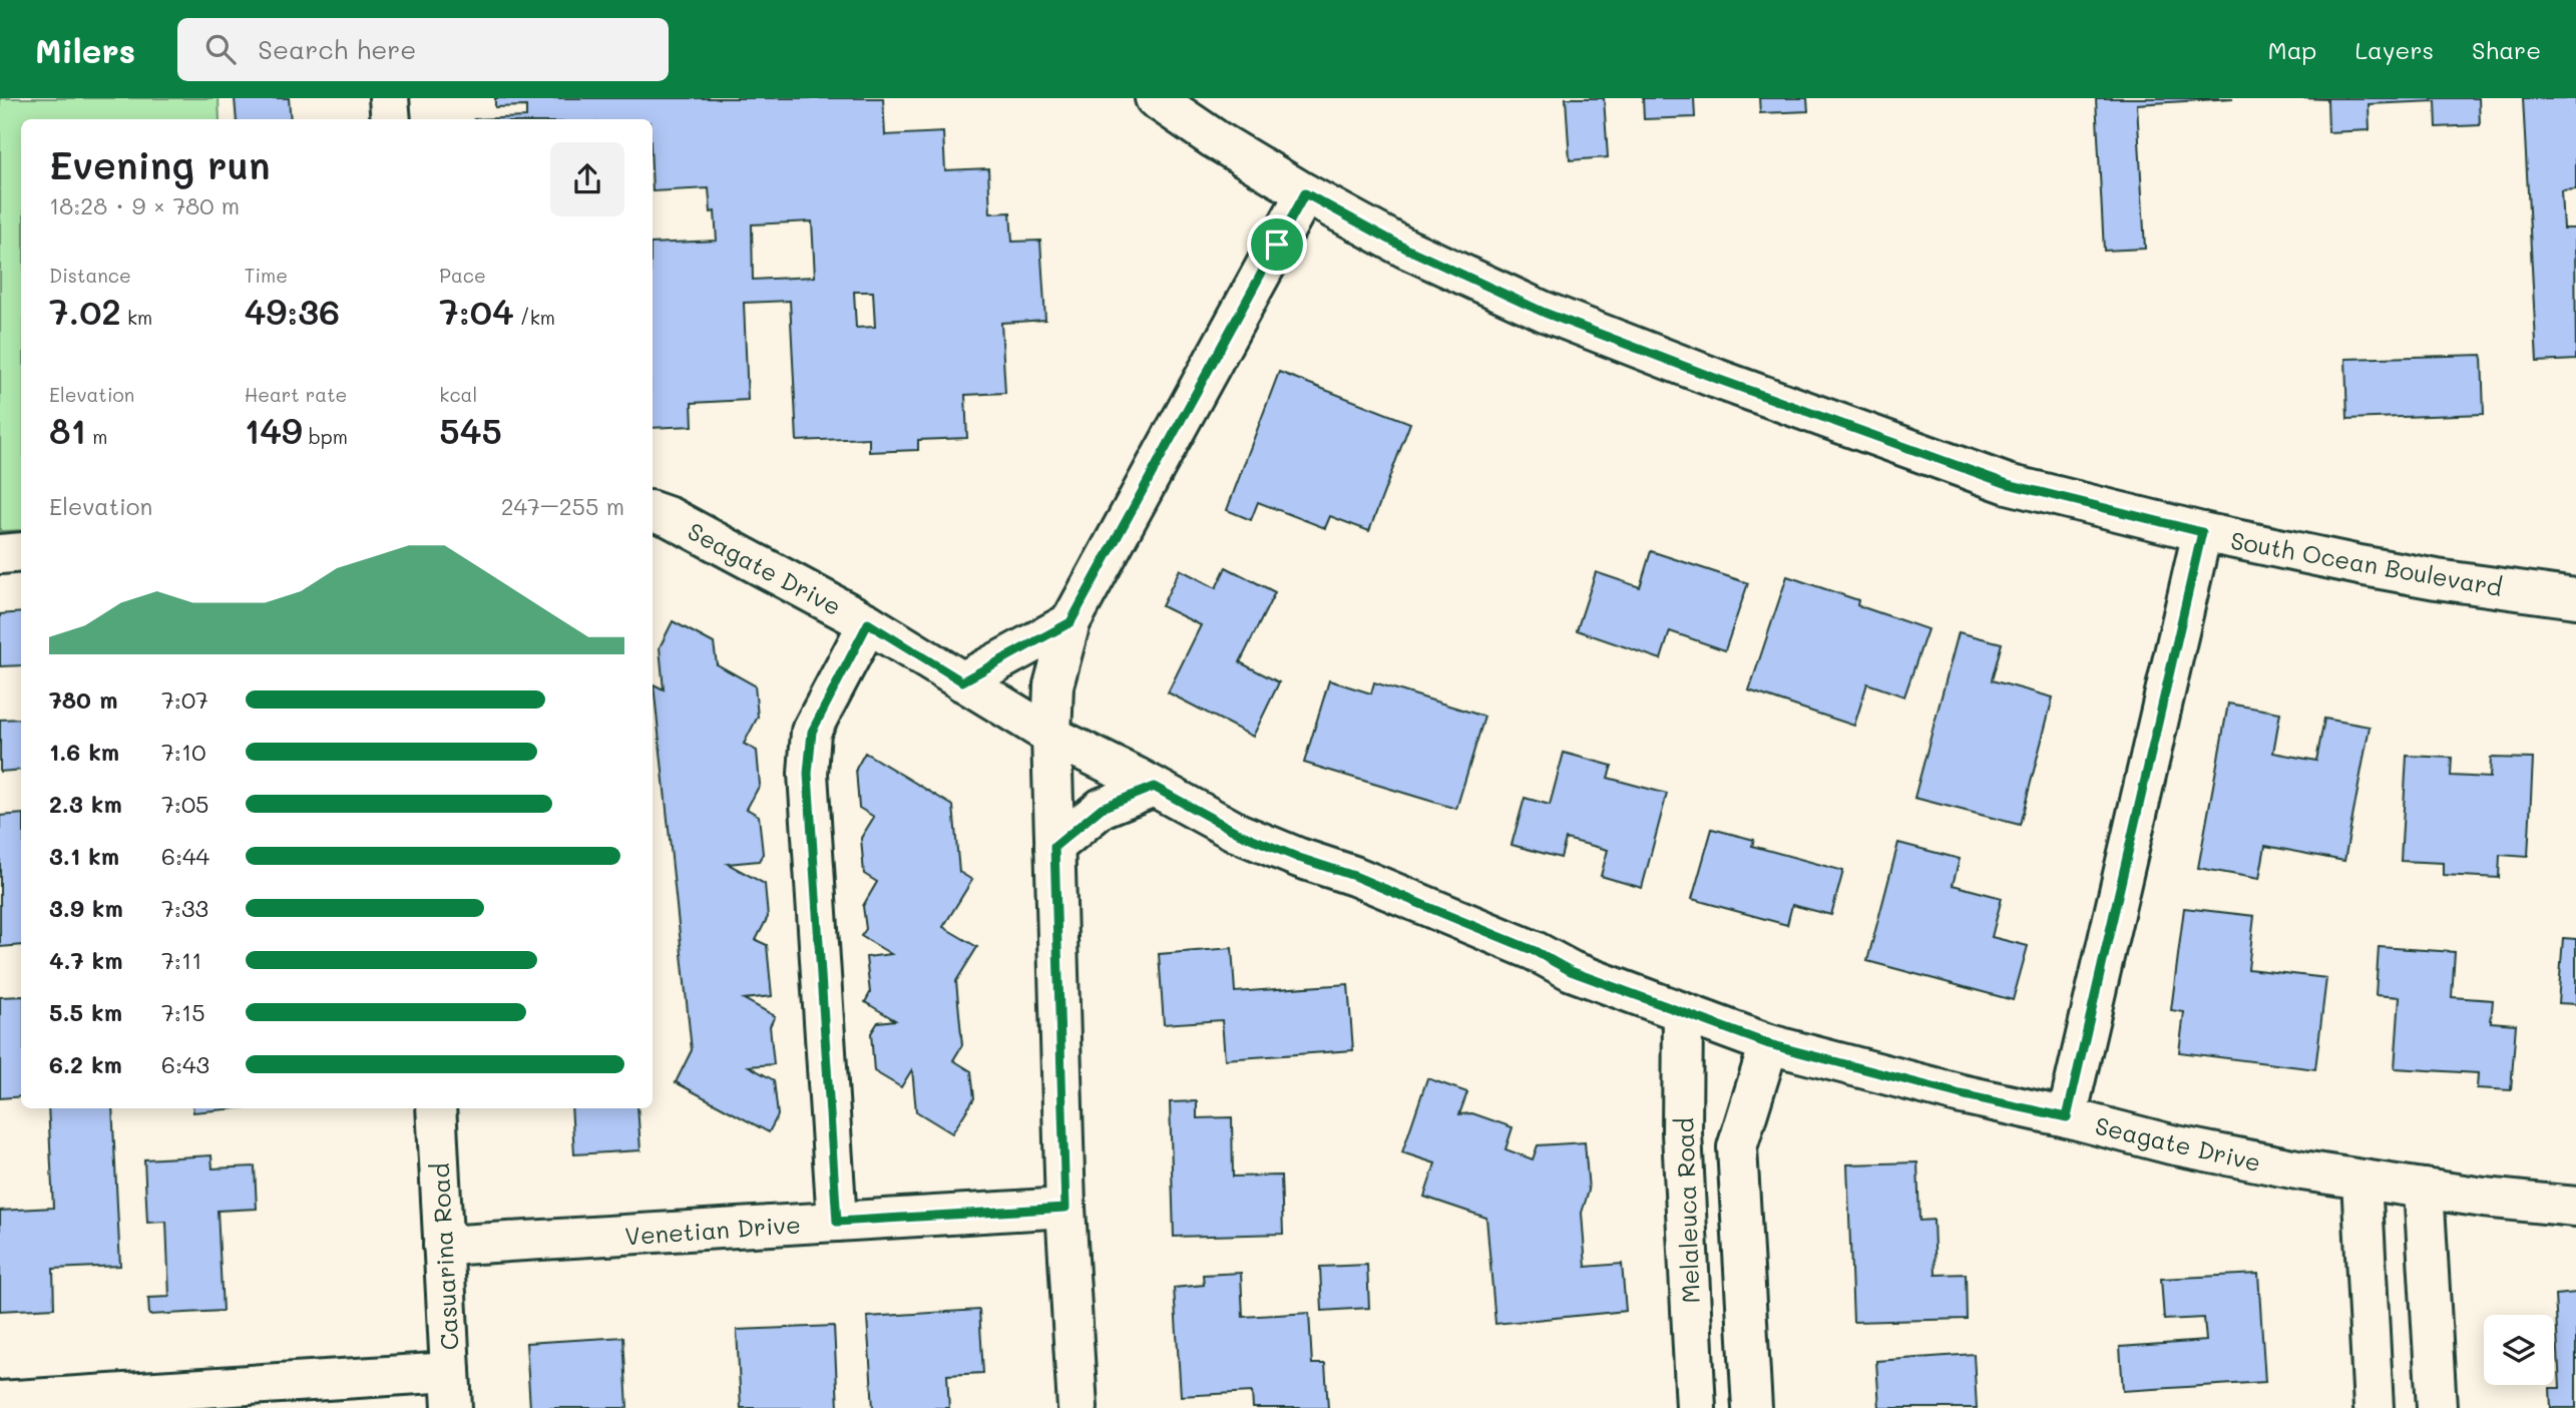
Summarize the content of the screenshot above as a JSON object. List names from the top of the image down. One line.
{"streets":{"street":["South Ocean Boulevard","Seagate Drive","Melaleuca Road","Venetian Drive","Casuarina Road"]},"crossings":[["Seagate Drive","Melaleuca Road"],["Venetian Drive","Casuarina Road"]],"page":{"header":"Milers","search":"Search here","nav":["Map","Layers","Share"],"heading":["Evening run","18:28 · 9 × 780 m"],"stats":[["Distance","7.02 km"],["Time","49:36"],["Pace","7:04 /km"],["Elevation","81 m"],["Heart rate","149 bpm"],["kcal","545"]],"chart":["Elevation","247–255 m"],"list":[{"name":"780 m","note":"7:07"},{"name":"1.6 km","note":"7:10"},{"name":"2.3 km","note":"7:05"},{"name":"3.1 km","note":"6:44"},{"name":"3.9 km","note":"7:33"},{"name":"4.7 km","note":"7:11"},{"name":"5.5 km","note":"7:15"},{"name":"6.2 km","note":"6:43"}]}}
